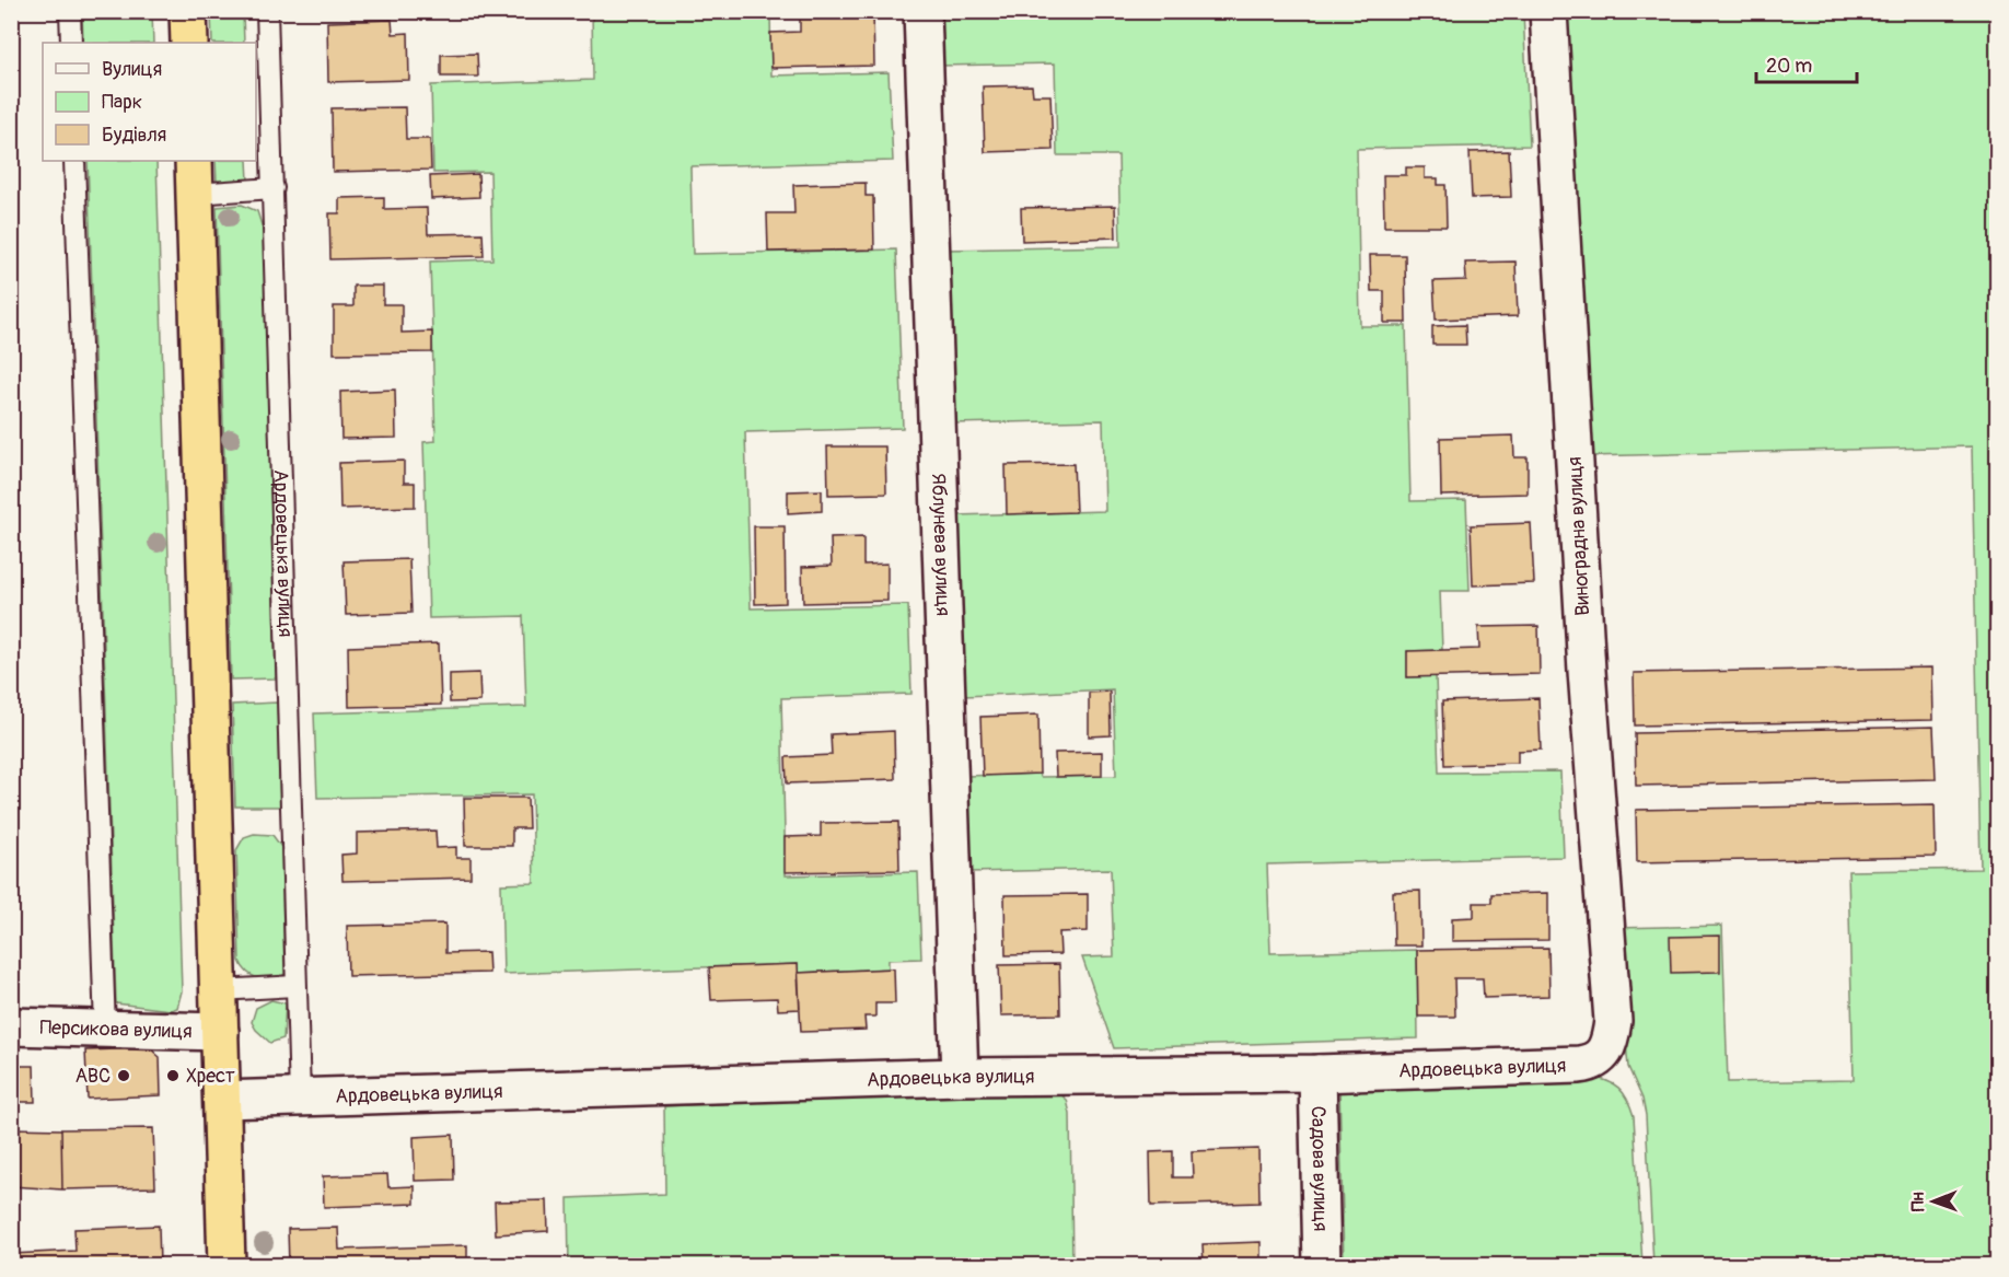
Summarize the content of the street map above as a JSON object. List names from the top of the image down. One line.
{"streets":{"street":["Виноградна вулиця","Яблунева вулиця","Ардовецька вулиця","Персикова вулиця","Садова вулиця"]},"crossings":[["Виноградна вулиця","Ардовецька вулиця"],["Яблунева вулиця","Ардовецька вулиця"],["Ардовецька вулиця","Садова вулиця"]],"places":["ABC","Хрест"],"legend":["Вулиця","Парк","Будівля"],"scale_bar":"20 m","north":"left"}
